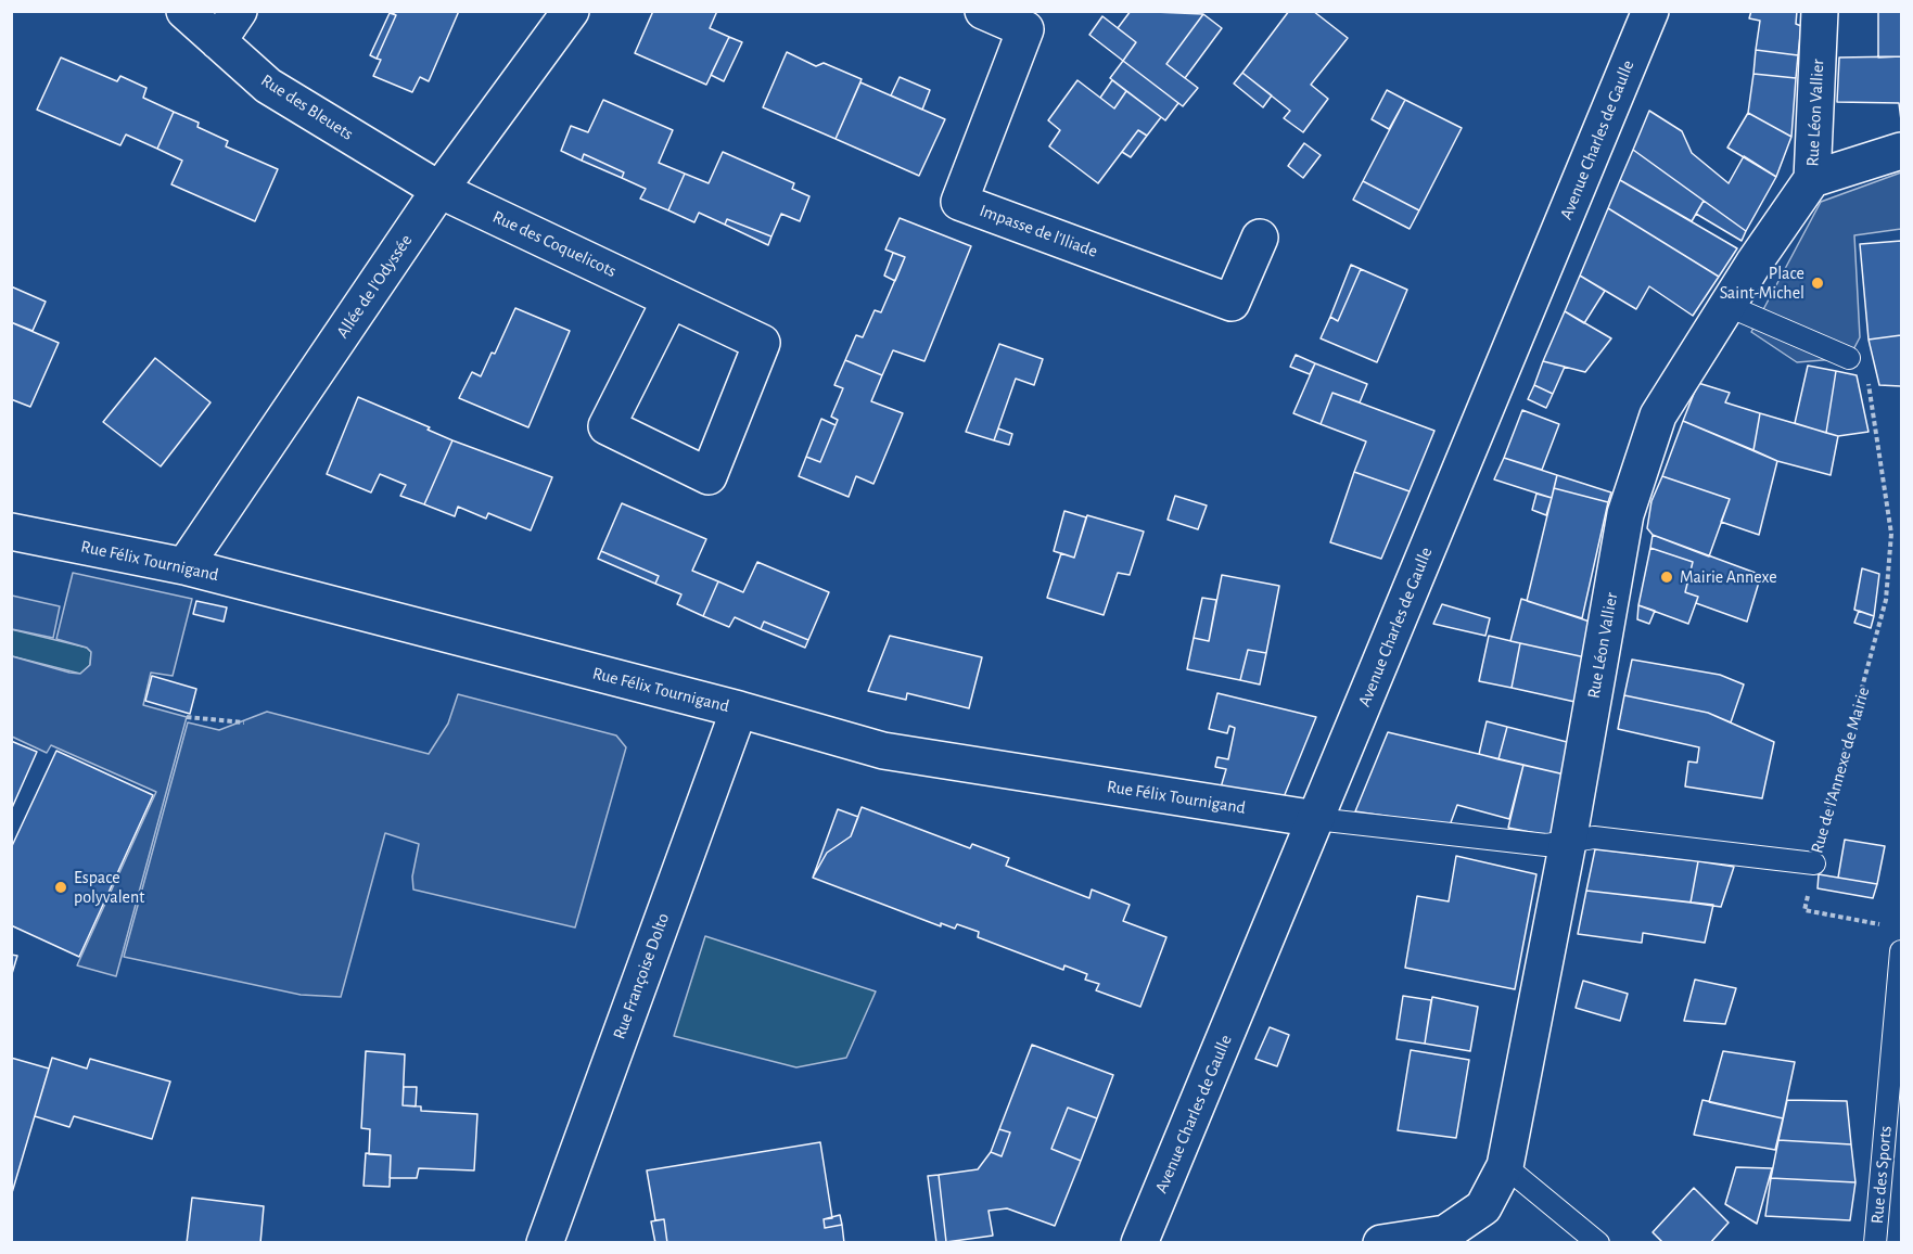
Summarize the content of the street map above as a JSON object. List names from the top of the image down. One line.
{"streets":{"street":["Rue des Bleuets","Rue Léon Vallier","Avenue Charles de Gaulle","Impasse de l'Iliade","Rue des Coquelicots","Allée de l'Odyssée","Rue Félix Tournigand","Rue Françoise Dolto"],"lane":["Rue de l'Annexe de Mairie","Rue des Sports"]},"crossings":[["Rue des Bleuets","Rue des Coquelicots"],["Rue des Bleuets","Allée de l'Odyssée"],["Rue Léon Vallier","Rue de l'Annexe de Mairie"],["Avenue Charles de Gaulle","Rue Félix Tournigand"],["Avenue Charles de Gaulle","Rue de l'Annexe de Mairie"],["Rue des Coquelicots","Allée de l'Odyssée"],["Allée de l'Odyssée","Rue Félix Tournigand"],["Rue Félix Tournigand","Rue de l'Annexe de Mairie"],["Rue Félix Tournigand","Rue Françoise Dolto"]],"places":["Place Saint-Michel","Mairie Annexe","Espace polyvalent"]}
